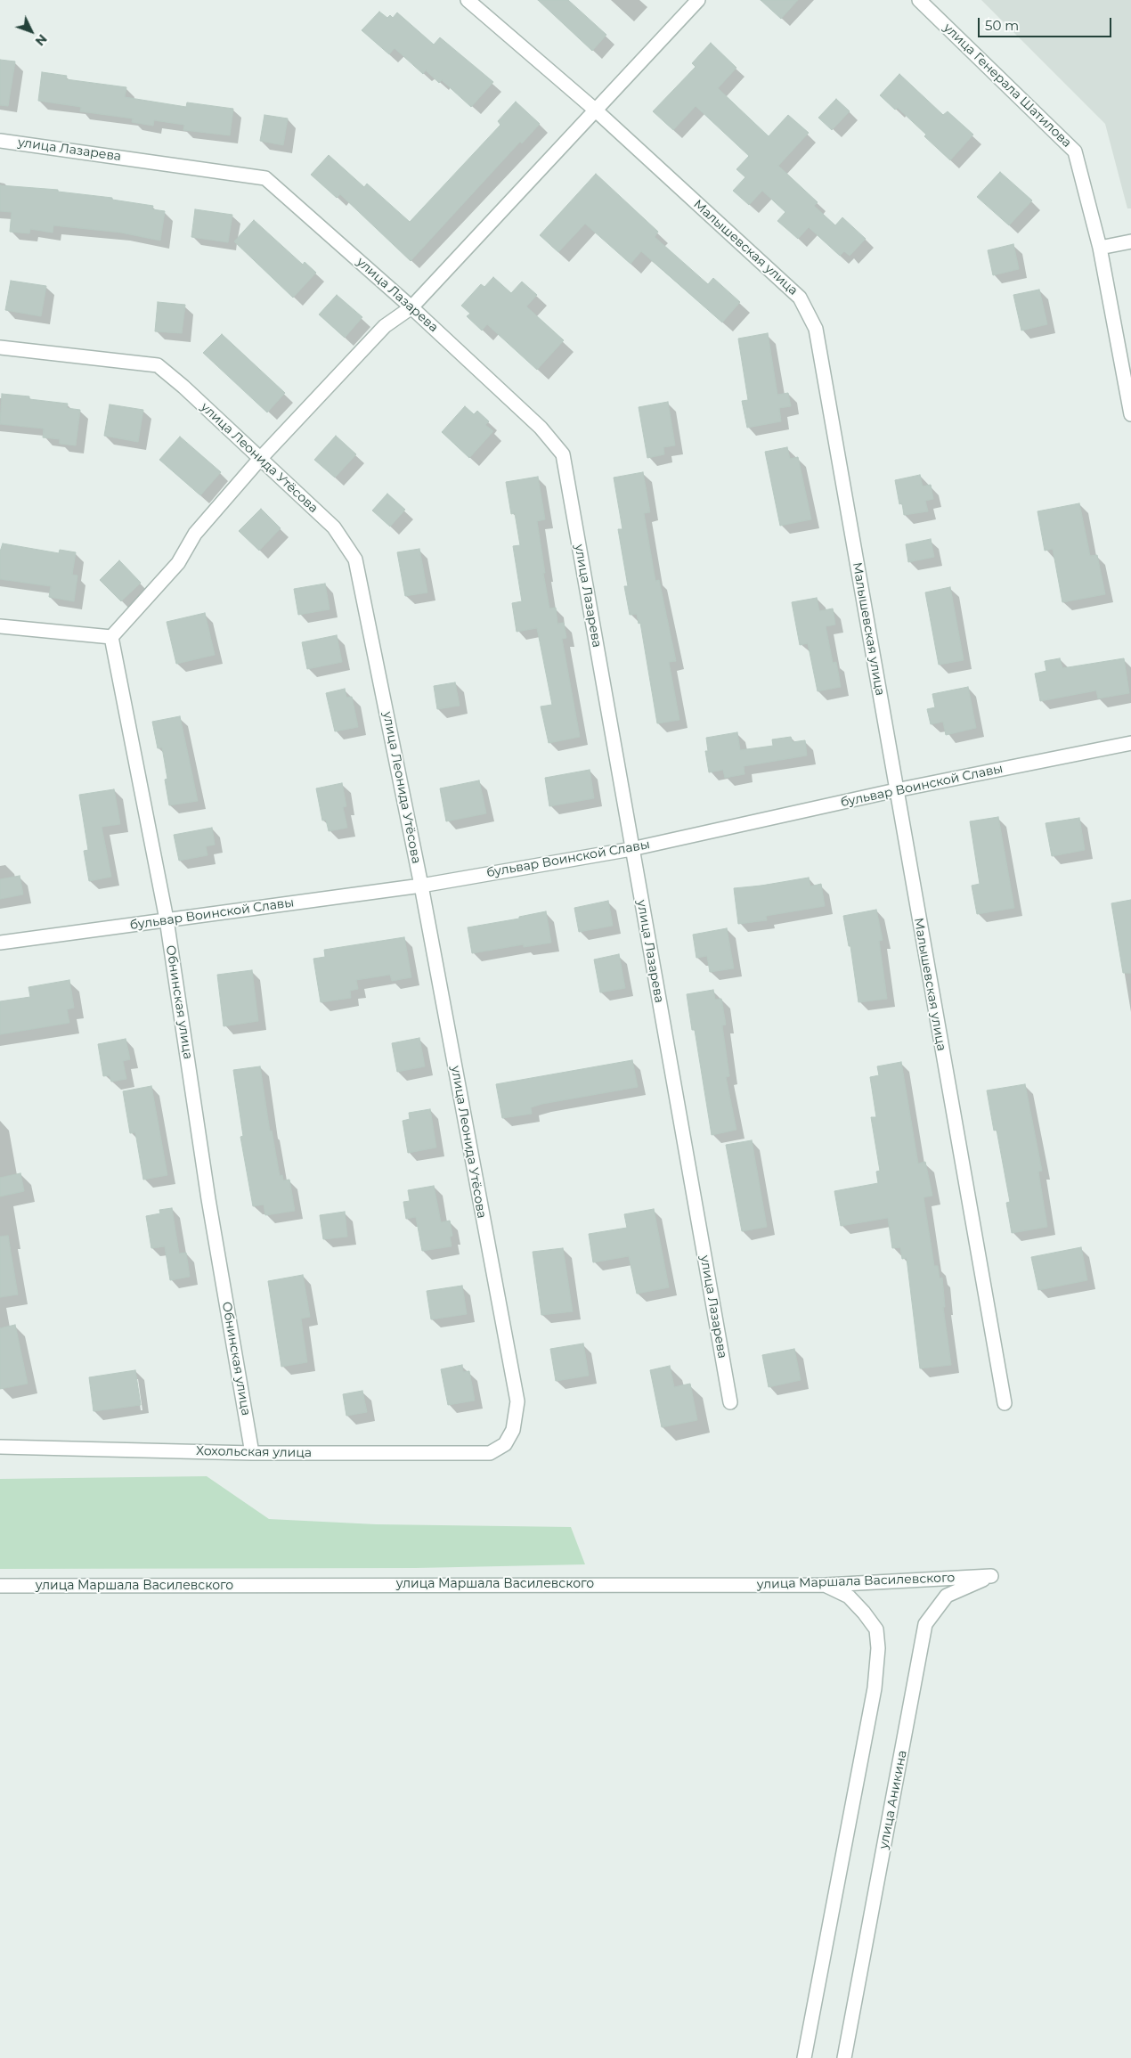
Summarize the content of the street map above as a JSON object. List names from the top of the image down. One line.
{"streets":{"street":["улица Генерала Шатилова","улица Лазарева","Малышевская улица","улица Леонида Утёсова","бульвар Воинской Славы","Обнинская улица","Хохольская улица","улица Маршала Василевского","улица Аникина"]},"crossings":[["улица Лазарева","бульвар Воинской Славы"],["Малышевская улица","бульвар Воинской Славы"],["улица Леонида Утёсова","бульвар Воинской Славы"],["улица Леонида Утёсова","Хохольская улица"],["бульвар Воинской Славы","Обнинская улица"],["Обнинская улица","Хохольская улица"],["улица Маршала Василевского","улица Аникина"]],"scale_bar":"50 m","north":"bottom right"}
